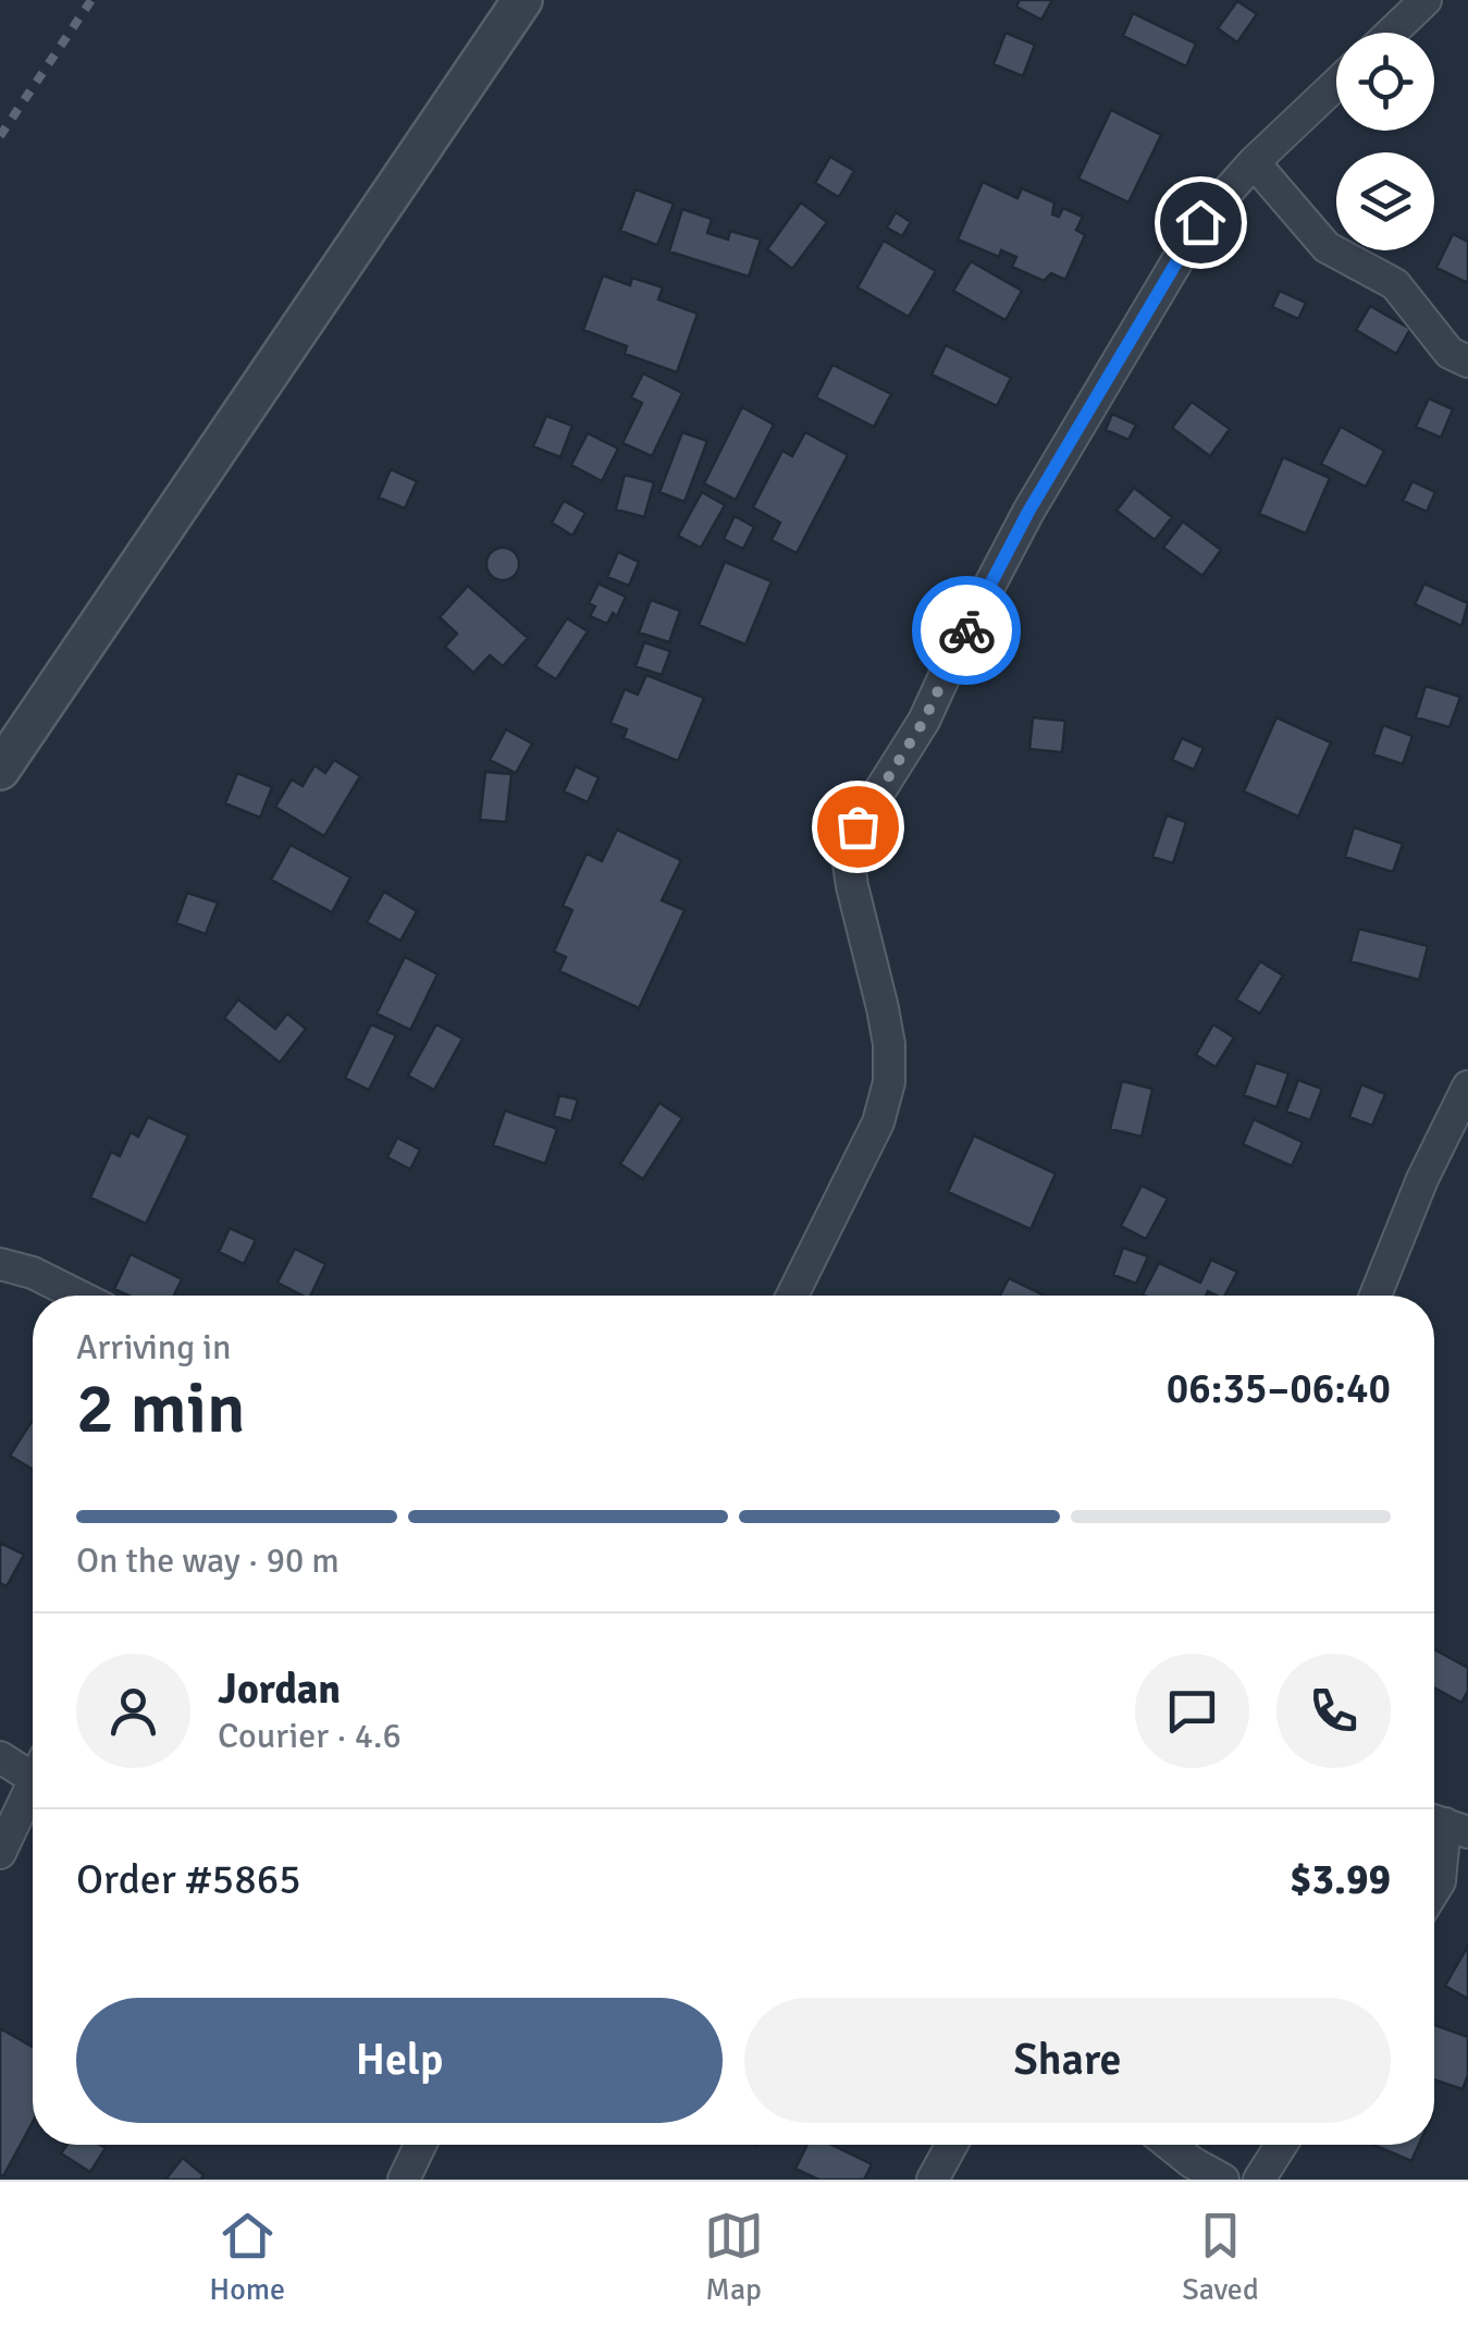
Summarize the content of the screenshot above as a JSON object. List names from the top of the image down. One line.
{"page":{"heading":["2 min","Arriving in","06:35–06:40"],"panel":["Jordan","Courier · 4.6","Order #5865","$3.99"],"bar":"On the way · 90 m","buttons":["Help","Share"],"tabs":["Home","Map","Saved"]}}
